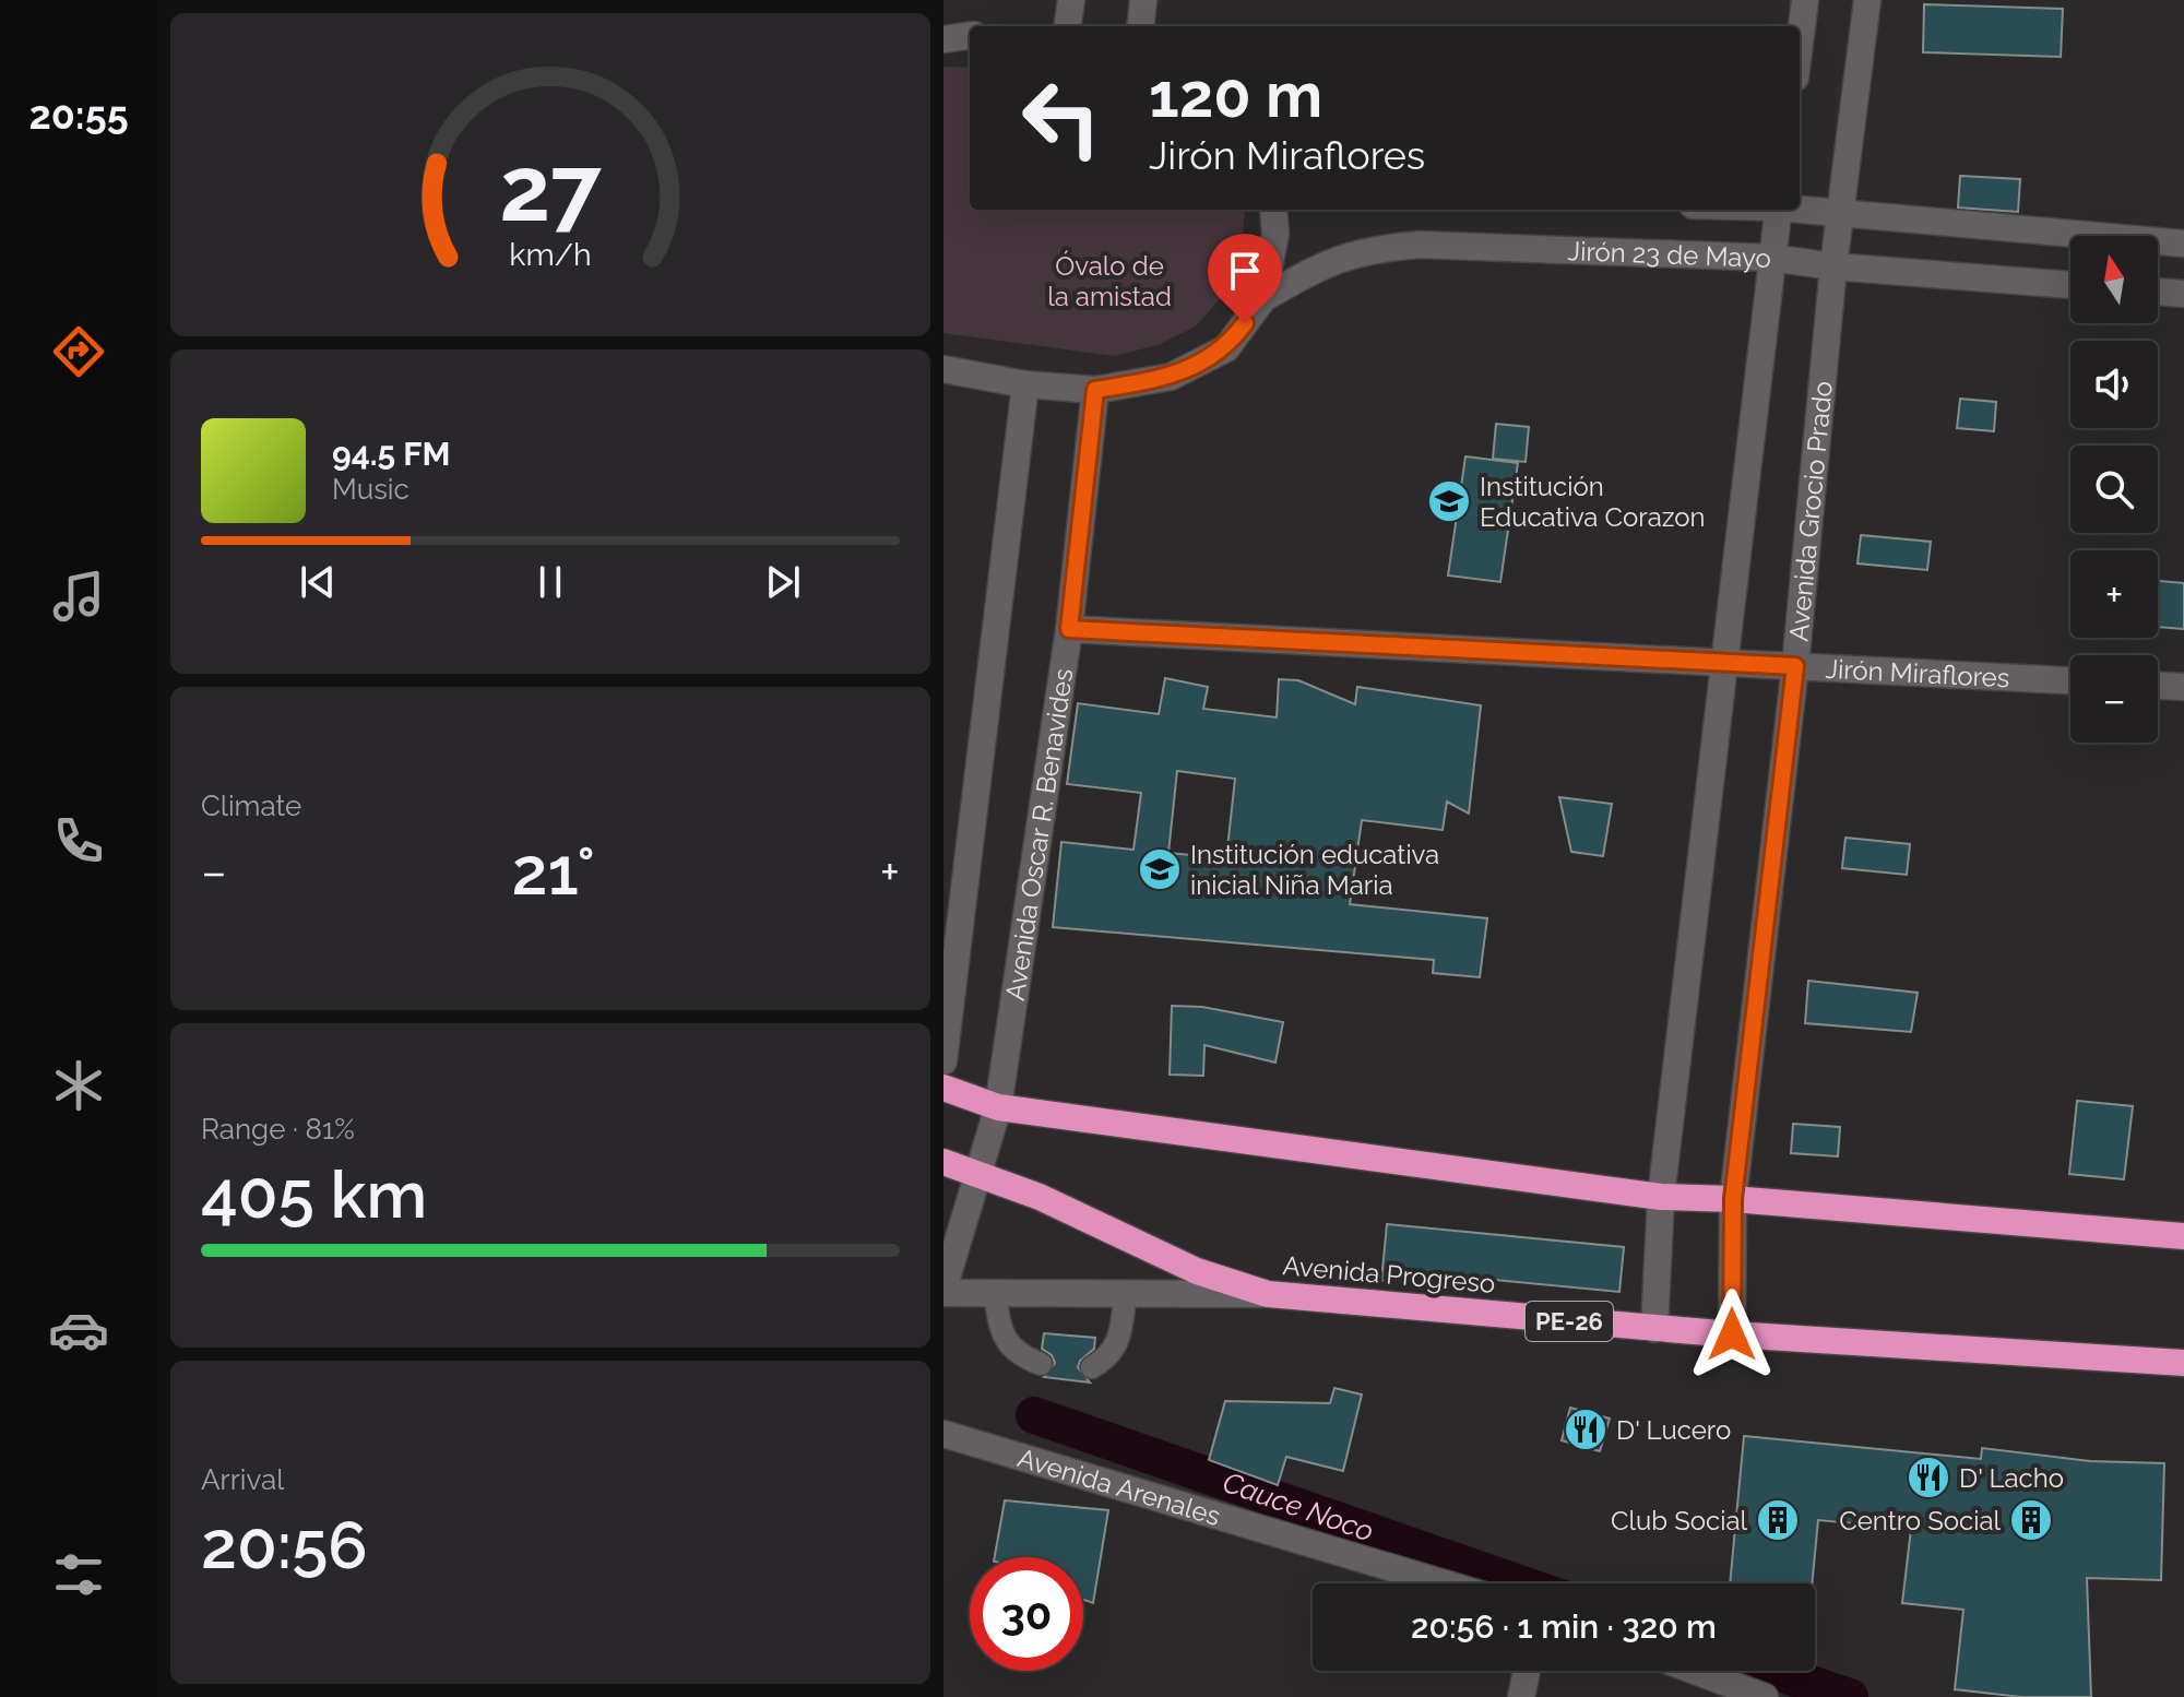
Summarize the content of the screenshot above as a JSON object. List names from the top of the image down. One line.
{"streets":{"highway":["Avenida Progreso","PE-26"],"street":["Jirón 23 de Mayo","Avenida Grocio Prado","Jirón Miraflores","Avenida Oscar R. Benavides","Avenida Arenales"]},"crossings":[["Jirón 23 de Mayo","Avenida Grocio Prado"],["Avenida Grocio Prado","Jirón Miraflores"],["Avenida Grocio Prado","Avenida Progreso"],["Jirón Miraflores","Avenida Oscar R. Benavides"],["Avenida Oscar R. Benavides","Avenida Progreso"],["Avenida Oscar R. Benavides","PE-26"],["Avenida Progreso","PE-26"]],"water":["Cauce Noco"],"parks":["Óvalo de la amistad"],"places":{"school or university":["Institución Educativa Corazon","Institución educativa inicial Niña Maria"],"restaurant":["D' Lucero","D' Lacho"],"building":["Club Social","Centro Social"]},"north":"top","page":{"tabs":"20:55","turn":["120 m","Jirón Miraflores"],"map_buttons":["+","−"],"song":["94.5 FM","Music"],"tile":["Climate",["Range · 81%","405 km"],["Arrival","20:56"]],"heat":["−","21°","+"],"limit":"30","trip":"20:56 · 1 min · 320 m","gauge":["27","km/h"]}}
